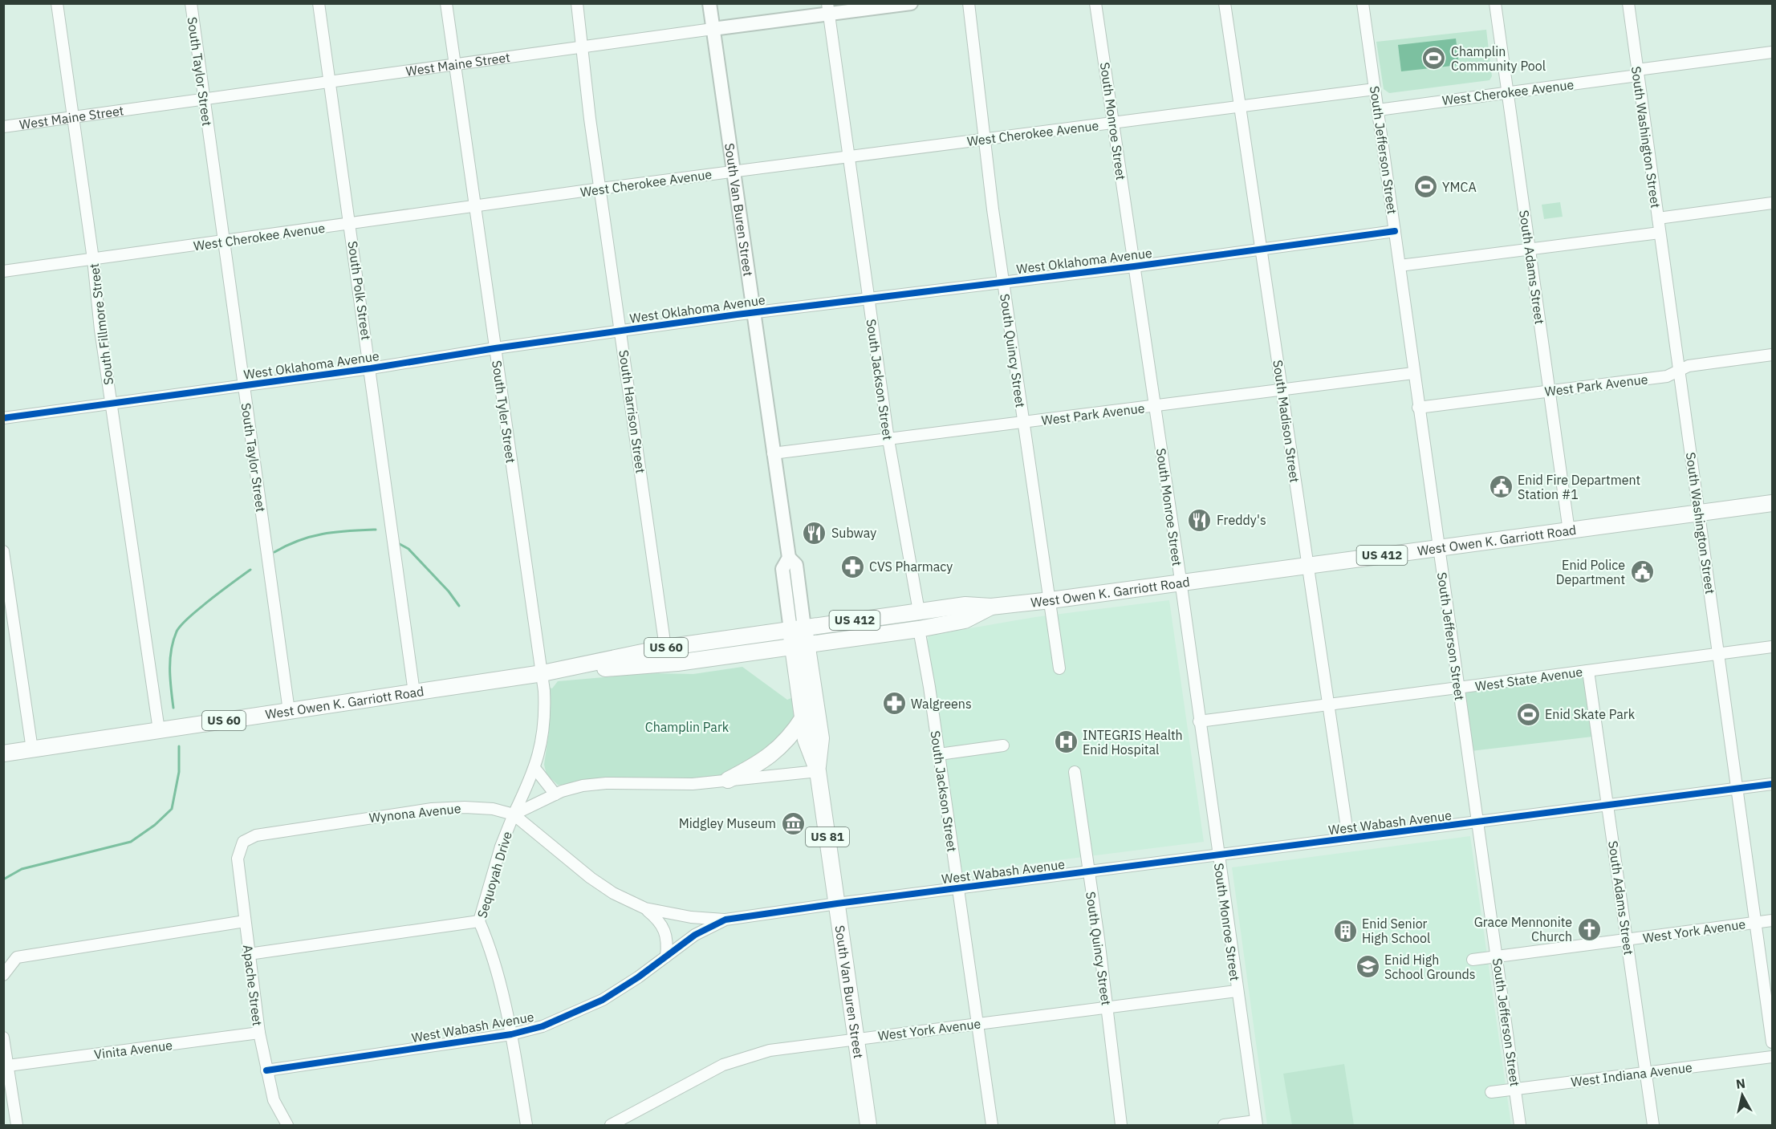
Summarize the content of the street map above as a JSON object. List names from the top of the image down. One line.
{"streets":{"highway":["South Van Buren Street","West Owen K. Garriott Road","US 412","US 60","US 81"],"main road":["West Maine Street"],"street":["South Taylor Street","West Cherokee Avenue","South Monroe Street","South Washington Street","South Jefferson Street","West Oklahoma Avenue","South Adams Street","South Polk Street","South Fillmore Street","South Quincy Street","South Jackson Street","West Park Avenue","South Tyler Street","South Harrison Street","South Madison Street","West State Avenue","Wynona Avenue","West Wabash Avenue","Sequoyah Drive","West York Avenue","Apache Street","Vinita Avenue","West Indiana Avenue"]},"crossings":[["West Maine Street","South Taylor Street"],["West Maine Street","South Van Buren Street"],["West Maine Street","South Polk Street"],["West Maine Street","South Fillmore Street"],["West Maine Street","South Jackson Street"],["West Maine Street","South Tyler Street"],["West Maine Street","South Harrison Street"],["South Taylor Street","West Cherokee Avenue"],["South Taylor Street","West Oklahoma Avenue"],["South Taylor Street","West Owen K. Garriott Road"],["West Cherokee Avenue","South Monroe Street"],["West Cherokee Avenue","South Washington Street"],["West Cherokee Avenue","South Jefferson Street"],["West Cherokee Avenue","South Van Buren Street"],["West Cherokee Avenue","South Adams Street"],["West Cherokee Avenue","South Polk Street"],["West Cherokee Avenue","South Fillmore Street"],["West Cherokee Avenue","South Quincy Street"],["West Cherokee Avenue","South Jackson Street"],["West Cherokee Avenue","South Tyler Street"],["West Cherokee Avenue","South Harrison Street"],["West Cherokee Avenue","South Madison Street"],["South Monroe Street","West Oklahoma Avenue"],["South Monroe Street","West Park Avenue"],["South Monroe Street","West Owen K. Garriott Road"],["South Monroe Street","West State Avenue"],["South Monroe Street","West Wabash Avenue"],["South Monroe Street","West York Avenue"],["South Washington Street","West Park Avenue"],["South Washington Street","West Owen K. Garriott Road"],["South Washington Street","West State Avenue"],["South Washington Street","West Wabash Avenue"],["South Washington Street","West York Avenue"],["South Jefferson Street","West Oklahoma Avenue"],["South Jefferson Street","West Park Avenue"],["South Jefferson Street","West Owen K. Garriott Road"],["South Jefferson Street","West State Avenue"],["South Jefferson Street","West Wabash Avenue"],["South Jefferson Street","West York Avenue"],["South Jefferson Street","West Indiana Avenue"],["South Van Buren Street","West Oklahoma Avenue"],["South Van Buren Street","West Park Avenue"],["South Van Buren Street","West Owen K. Garriott Road"],["South Van Buren Street","West Wabash Avenue"],["South Van Buren Street","Sequoyah Drive"],["South Van Buren Street","West York Avenue"],["West Oklahoma Avenue","South Polk Street"],["West Oklahoma Avenue","South Fillmore Street"],["West Oklahoma Avenue","South Quincy Street"],["West Oklahoma Avenue","South Jackson Street"],["West Oklahoma Avenue","South Tyler Street"],["West Oklahoma Avenue","South Harrison Street"],["West Oklahoma Avenue","South Madison Street"],["South Adams Street","West Park Avenue"],["South Adams Street","West Owen K. Garriott Road"],["South Adams Street","West State Avenue"],["South Adams Street","West Wabash Avenue"],["South Adams Street","West York Avenue"],["South Adams Street","West Indiana Avenue"],["South Polk Street","West Owen K. Garriott Road"],["South Fillmore Street","West Owen K. Garriott Road"],["South Quincy Street","West Park Avenue"],["South Quincy Street","West Owen K. Garriott Road"],["South Quincy Street","West Wabash Avenue"],["South Quincy Street","West York Avenue"],["South Jackson Street","West Park Avenue"],["South Jackson Street","West Owen K. Garriott Road"],["South Jackson Street","West Wabash Avenue"],["South Jackson Street","West York Avenue"],["West Park Avenue","South Madison Street"],["South Tyler Street","West Owen K. Garriott Road"],["South Tyler Street","Wynona Avenue"],["South Tyler Street","Sequoyah Drive"],["South Harrison Street","West Owen K. Garriott Road"],["South Madison Street","West Owen K. Garriott Road"],["South Madison Street","West State Avenue"],["South Madison Street","West Wabash Avenue"],["Wynona Avenue","West Wabash Avenue"],["Wynona Avenue","Sequoyah Drive"],["Wynona Avenue","Apache Street"],["West Wabash Avenue","Sequoyah Drive"],["West Wabash Avenue","Apache Street"],["Apache Street","Vinita Avenue"]],"parks":["Champlin Park"],"places":{"sports":["Champlin Community Pool","YMCA","Enid Skate Park"],"public building":["Enid Fire Department Station #1","Enid Police Department"],"restaurant":["Freddy's","Subway"],"pharmacy":["CVS Pharmacy","Walgreens"],"hospital":["INTEGRIS Health Enid Hospital"],"museum":["Midgley Museum"],"church":["Grace Mennonite Church"],"building":["Enid Senior High School"],"school or university":["Enid High School Grounds"]},"north":"top"}
